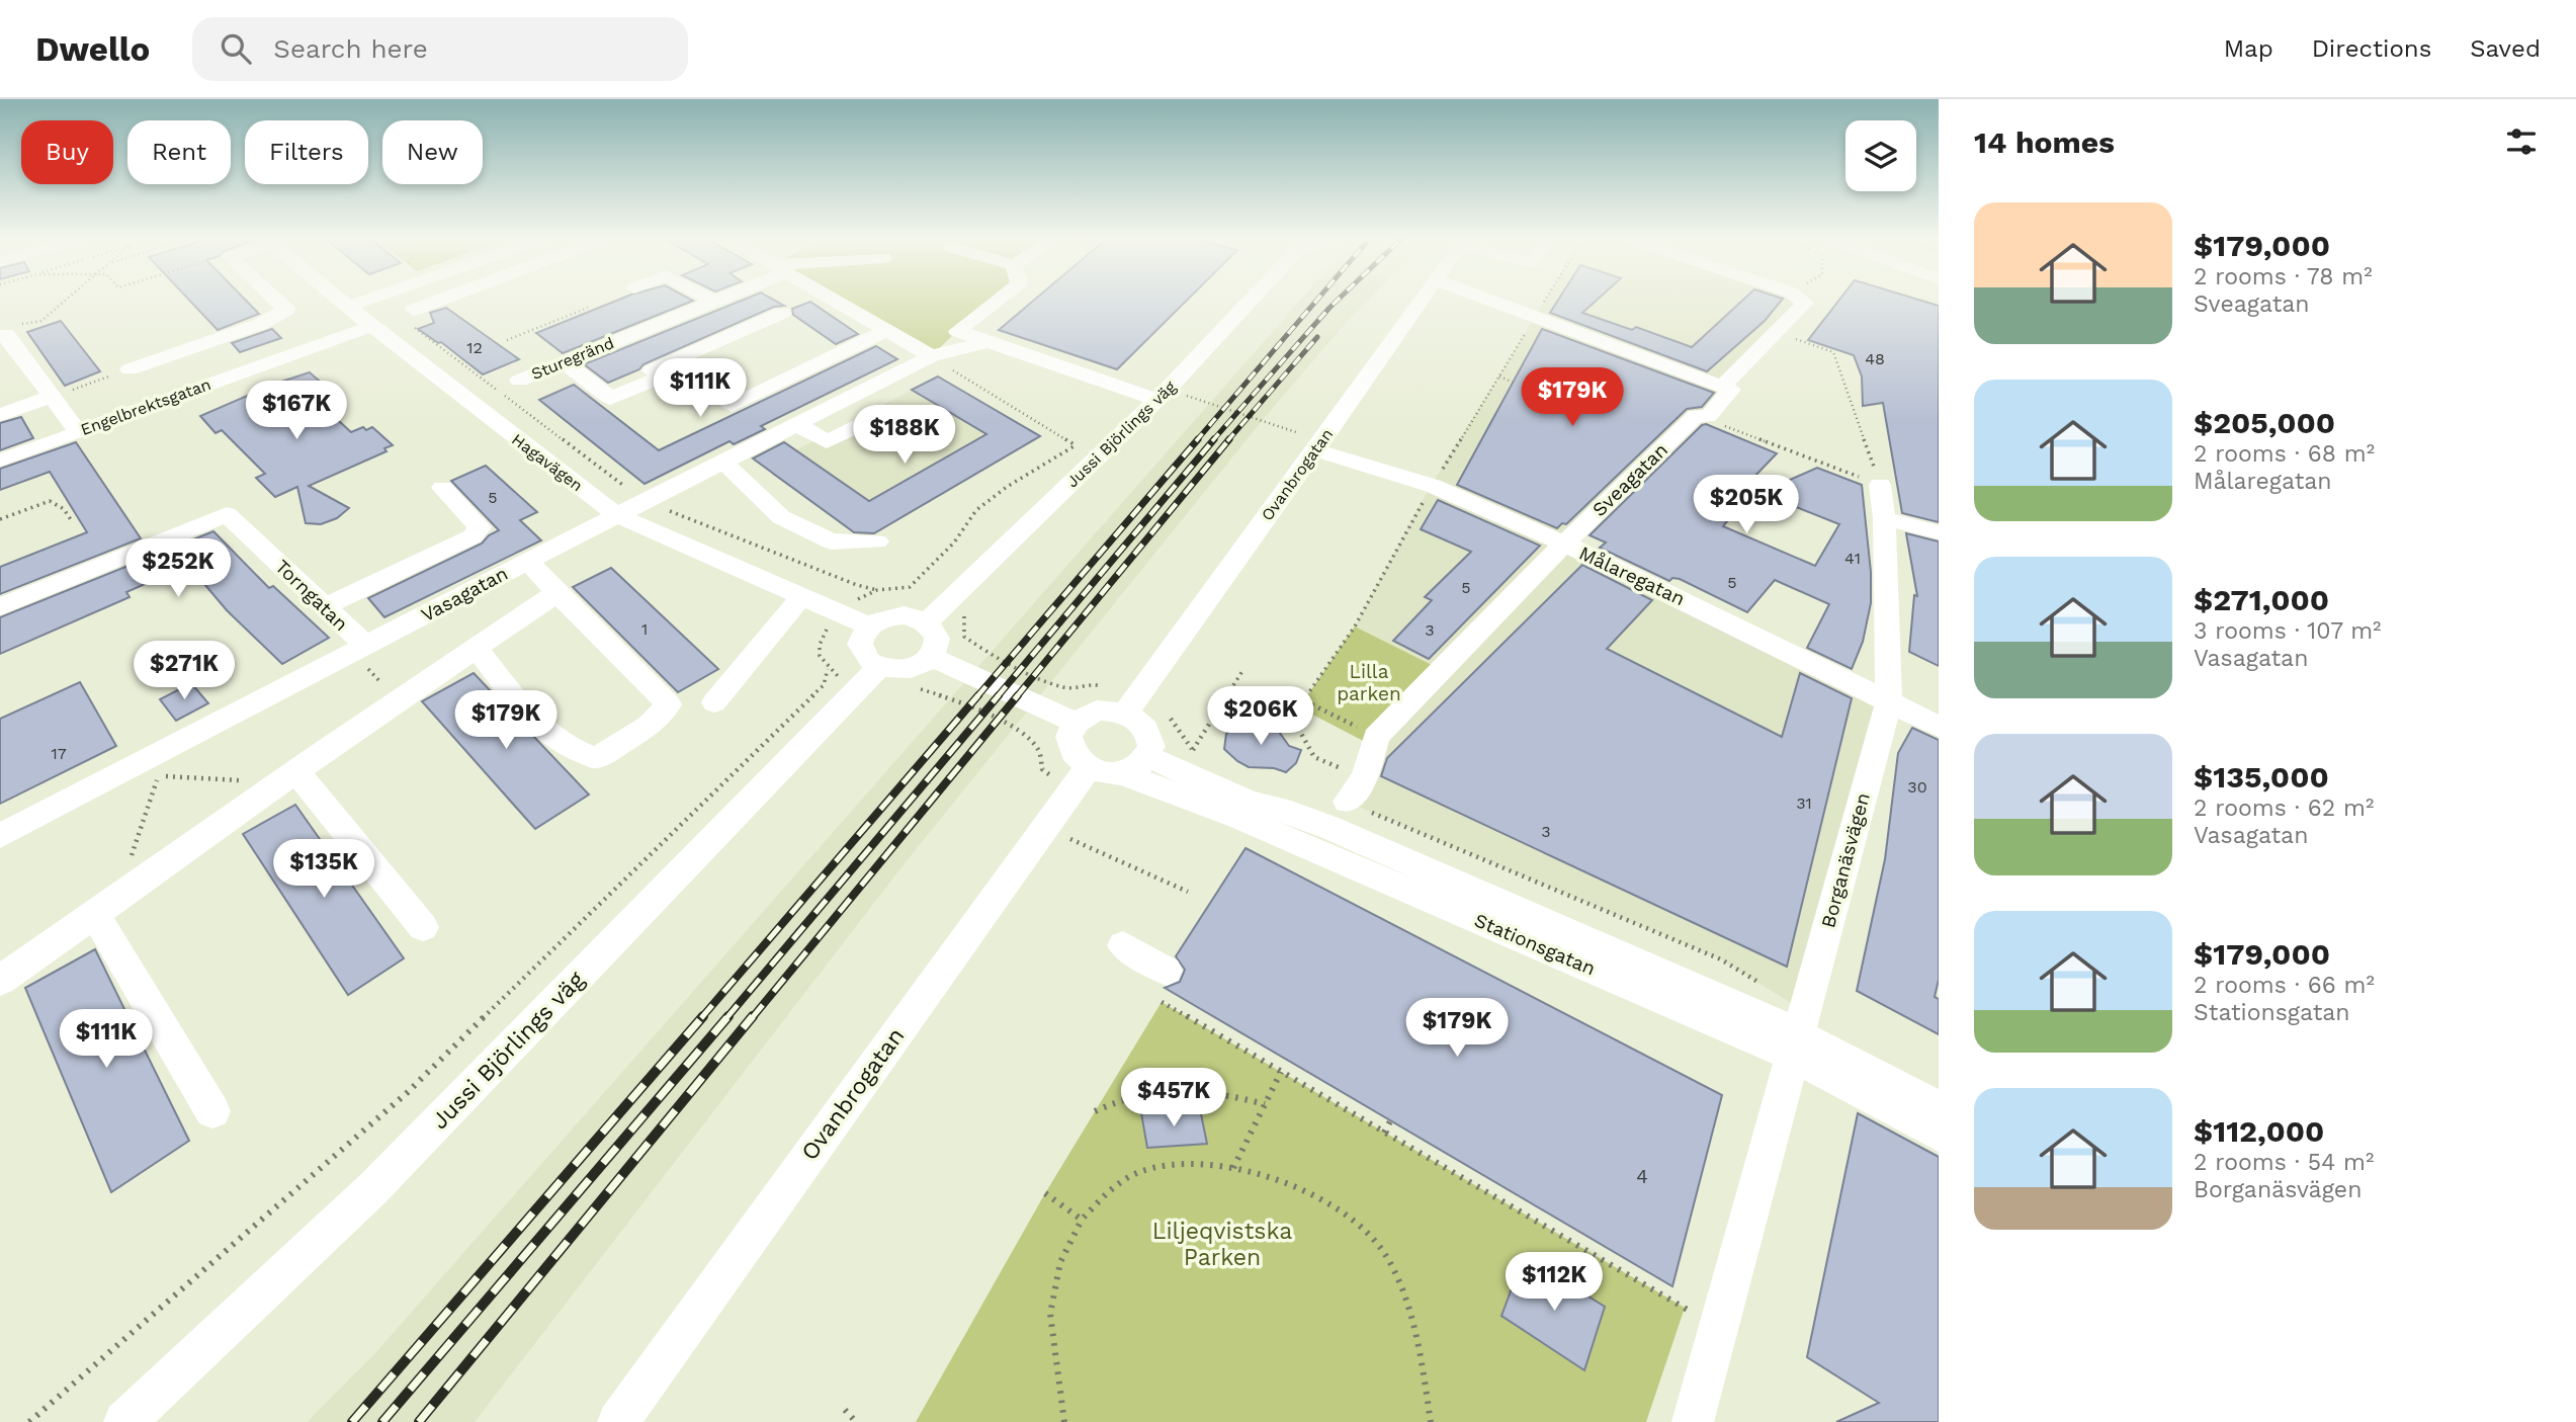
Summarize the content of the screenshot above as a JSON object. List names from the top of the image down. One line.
{"streets":{"street":["Sturegränd","Engelbrektsgatan","Jussi Björlings väg","Hagavägen","Ovanbrogatan","Sveagatan","Målaregatan","Vasagatan","Torngatan","Borganäsvägen","Stationsgatan"]},"crossings":[["Engelbrektsgatan","Hagavägen"],["Hagavägen","Vasagatan"],["Ovanbrogatan","Målaregatan"],["Ovanbrogatan","Stationsgatan"],["Sveagatan","Målaregatan"],["Målaregatan","Borganäsvägen"],["Vasagatan","Torngatan"],["Borganäsvägen","Stationsgatan"]],"parks":["Lilla parken","Liljeqvistska Parken"],"house_numbers":["12","48","5","41","5","5","1","3","17","30","31","3","4"],"page":{"header":"Dwello","search":"Search here","nav":["Map","Directions","Saved"],"heading":"14 homes","chip":["Buy","Rent","Filters","New"],"list":[{"name":"$179,000","note":"2 rooms · 78 m² · Sveagatan"},{"name":"$205,000","note":"2 rooms · 68 m² · Målaregatan"},{"name":"$271,000","note":"3 rooms · 107 m² · Vasagatan"},{"name":"$135,000","note":"2 rooms · 62 m² · Vasagatan"},{"name":"$179,000","note":"2 rooms · 66 m² · Stationsgatan"},{"name":"$112,000","note":"2 rooms · 54 m² · Borganäsvägen"}],"price":["$111K","$179K","$167K","$188K","$205K","$252K","$271K","$206K","$179K","$135K","$179K","$111K","$457K","$112K"]}}
